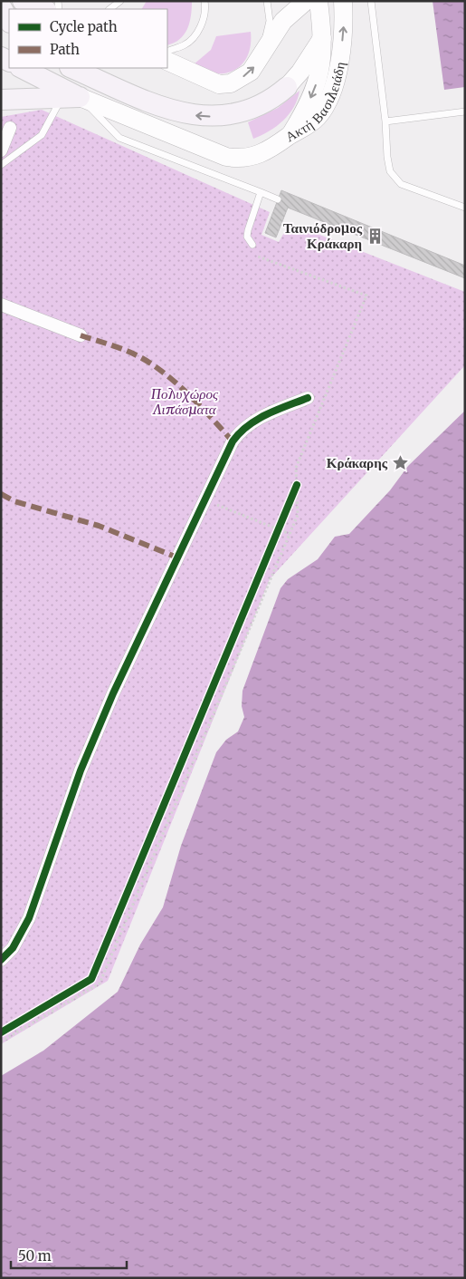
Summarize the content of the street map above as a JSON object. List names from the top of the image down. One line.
{"streets":{"street":["Ακτή Βασιλειάδη"]},"parks":["Πολυχώρος Λιπάσματα"],"places":{"building":["Ταινιόδρομος Κράκαρη"],"place":["Κράκαρης"]},"legend":["Cycle path","Path"],"scale_bar":"50 m"}
